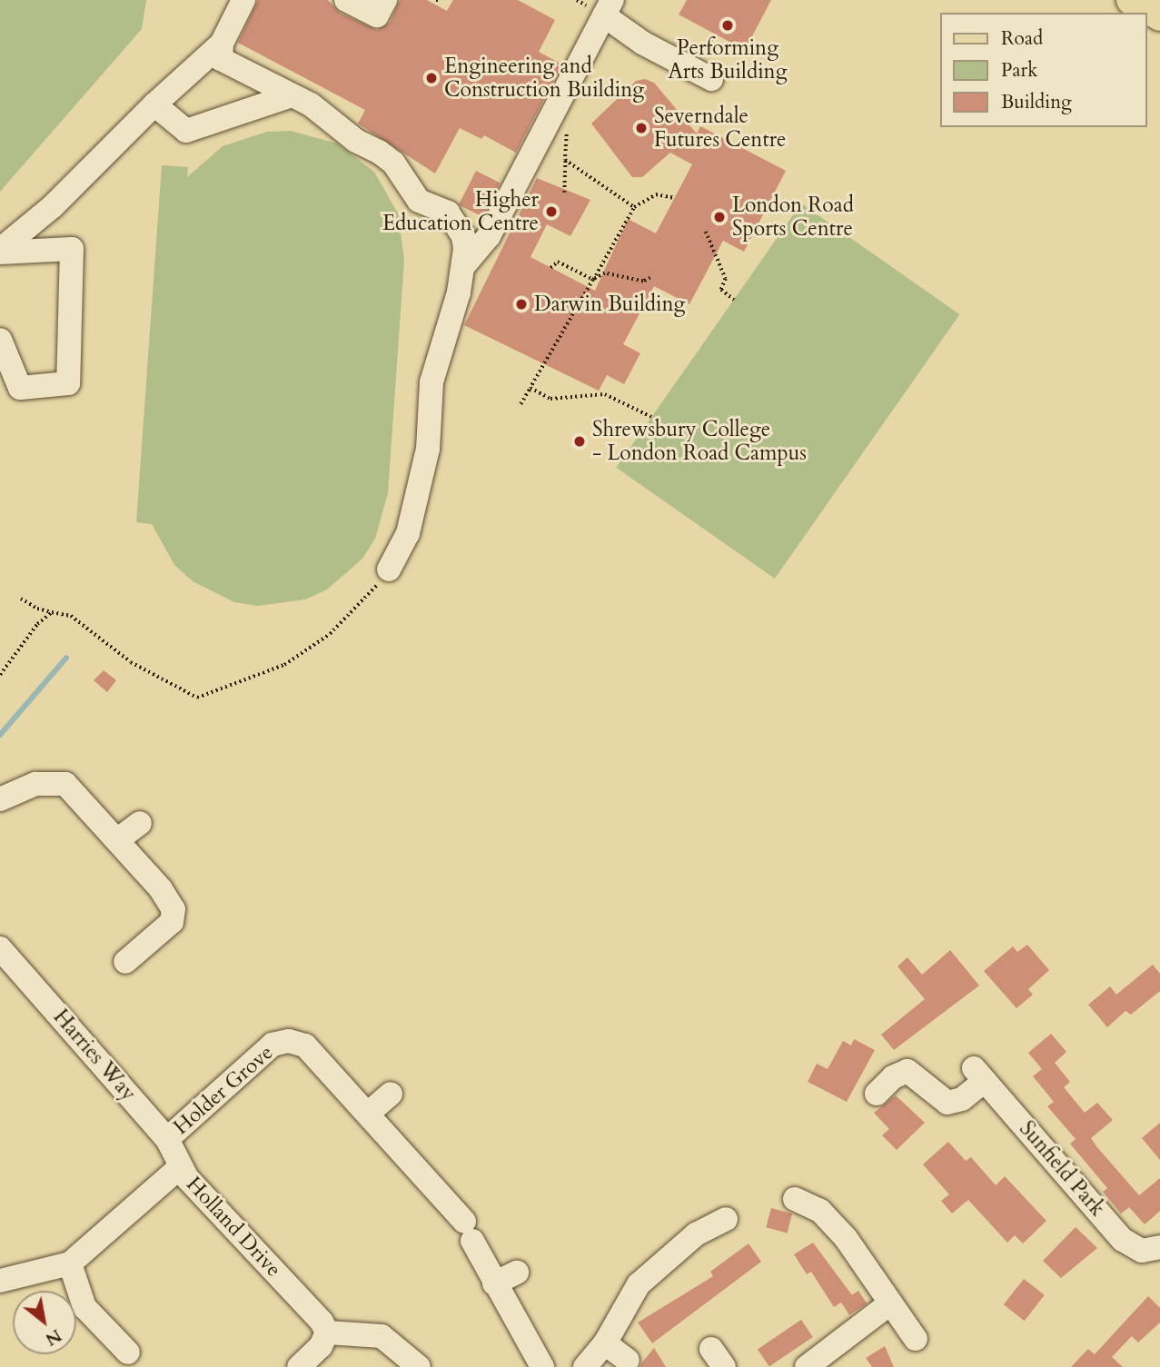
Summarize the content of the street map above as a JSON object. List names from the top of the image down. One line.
{"streets":{"street":["Harries Way","Holder Grove","Sunfield Park","Holland Drive"]},"crossings":[["Harries Way","Holder Grove"],["Harries Way","Holland Drive"]],"places":["Performing Arts Building","Engineering and Construction Building","Severndale Futures Centre","Higher Education Centre","London Road Sports Centre","Darwin Building","Shrewsbury College - London Road Campus"],"legend":["Road","Park","Building"],"north":"bottom right"}
